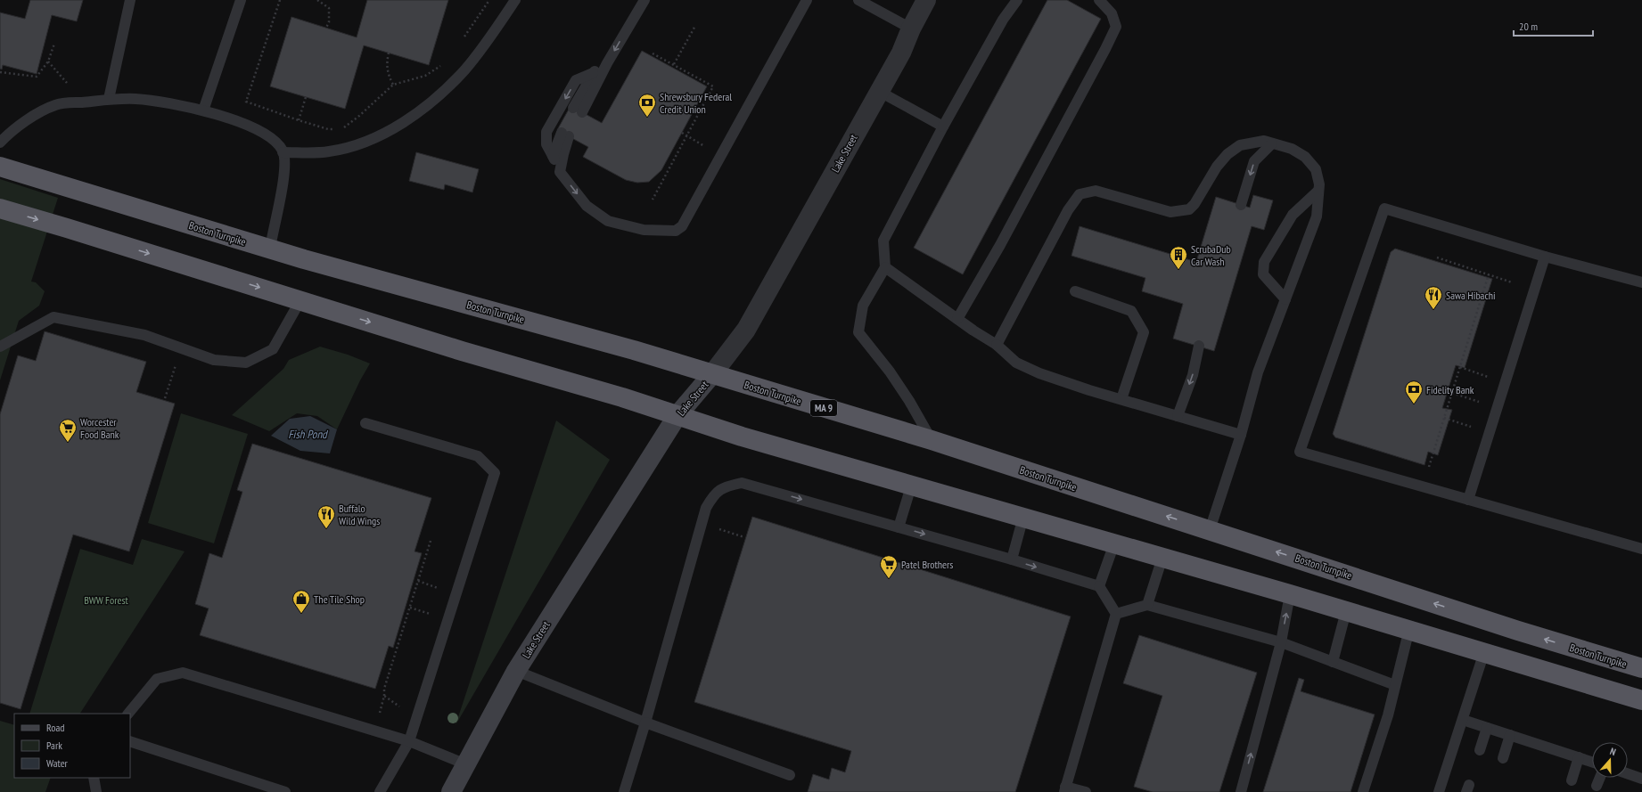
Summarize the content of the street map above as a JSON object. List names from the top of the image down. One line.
{"streets":{"highway":["Boston Turnpike","MA 9"],"main road":["Lake Street"]},"crossings":[["Lake Street","Boston Turnpike"]],"water":["Fish Pond"],"parks":["BWW Forest"],"places":{"bank":["Shrewsbury Federal Credit Union","Fidelity Bank"],"building":["ScrubaDub Car Wash"],"restaurant":["Sawa Hibachi","Buffalo Wild Wings"],"supermarket":["Worcester Food Bank","Patel Brothers"],"shop":["The Tile Shop"]},"legend":["Road","Park","Water"],"scale_bar":"20 m","north":"top"}
